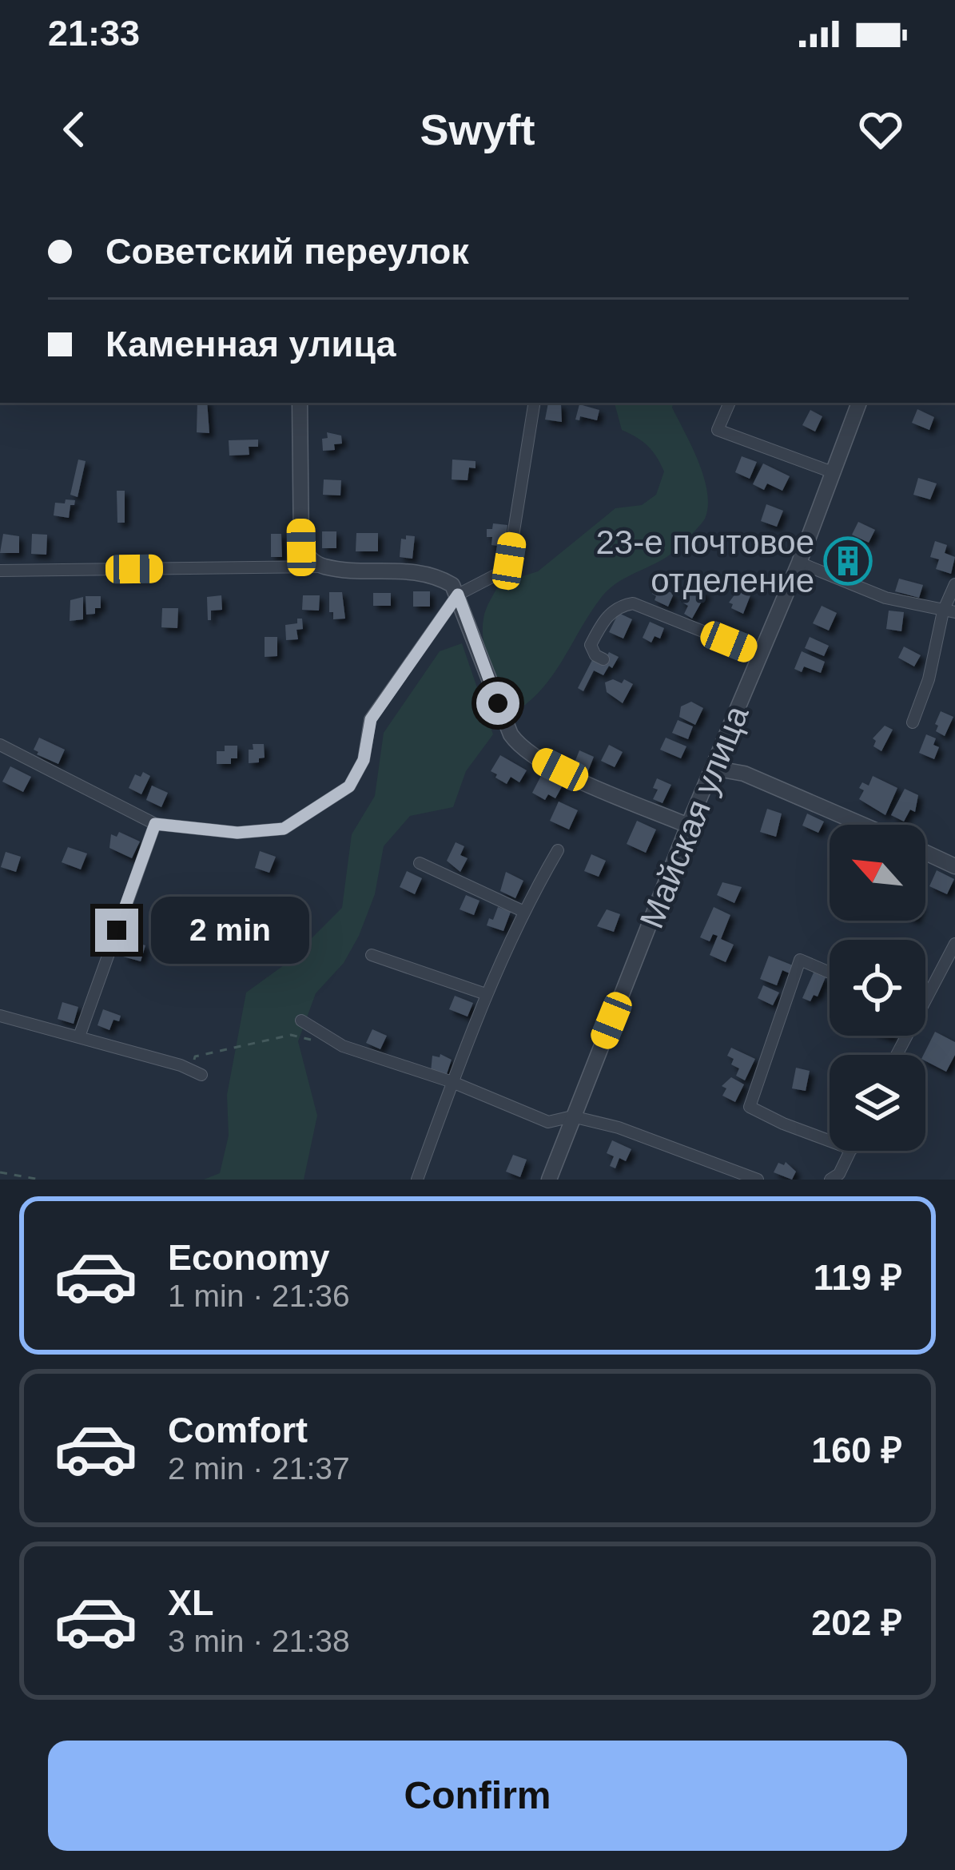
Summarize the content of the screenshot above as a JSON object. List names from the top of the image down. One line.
{"streets":{"street":["Майская улица"]},"places":{"building":["23-е почтовое отделение"]},"north":"top left","page":{"status":"21:33","header":"Swyft","banner":["Советский переулок","Каменная улица"],"bubble":"2 min","list":[{"name":"Economy","note":"1 min · 21:36","value":"119 ₽"},{"name":"Comfort","note":"2 min · 21:37","value":"160 ₽"},{"name":"XL","note":"3 min · 21:38","value":"202 ₽"}],"buttons":"Confirm"}}
